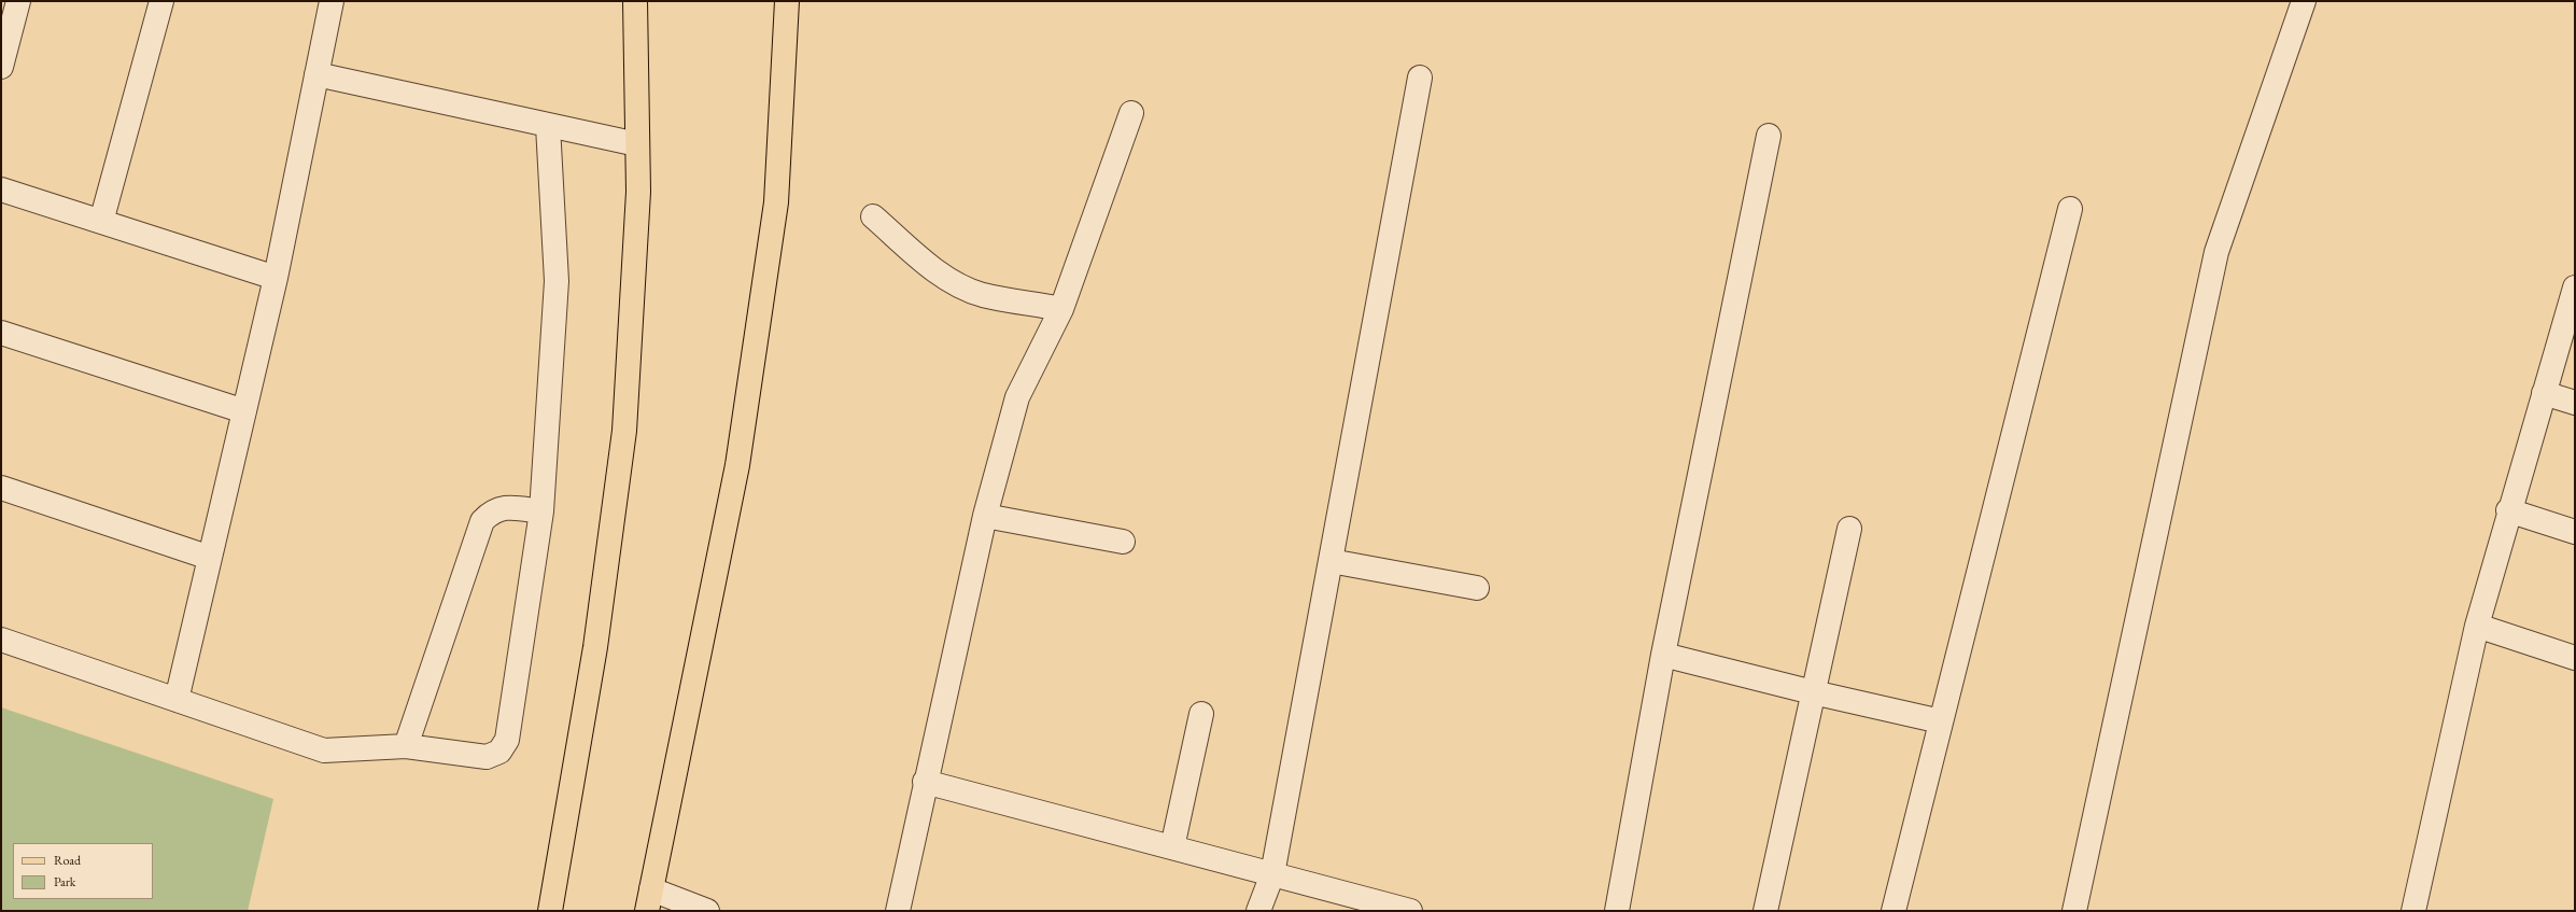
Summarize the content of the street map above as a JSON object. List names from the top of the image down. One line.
{"legend":["Road","Park"]}
